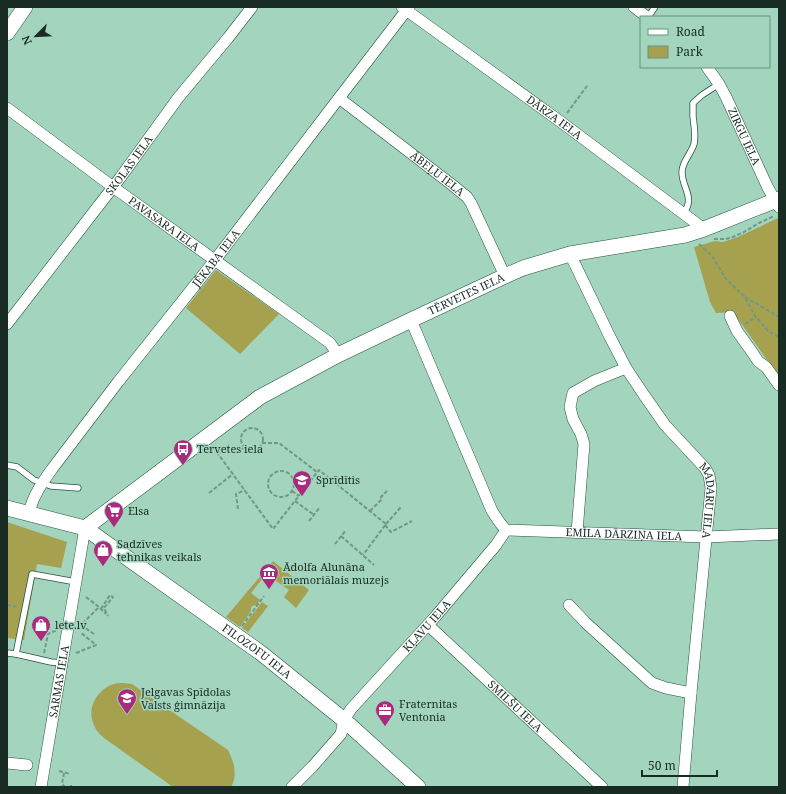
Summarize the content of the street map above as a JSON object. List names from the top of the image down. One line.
{"streets":{"main road":["TĒRVETES IELA","FILOZOFU IELA"],"street":["DĀRZA IELA","ZIRGU IELA","SKOLAS IELA","ĀBEĻU IELA","PAVASARA IELA","JĒKABA IELA","MADARU IELA","EMĪLA DĀRZIŅA IELA","KĻAVU IELA","SARMAS IELA","SMILŠU IELA"]},"crossings":[["DĀRZA IELA","JĒKABA IELA"],["DĀRZA IELA","TĒRVETES IELA"],["ZIRGU IELA","TĒRVETES IELA"],["SKOLAS IELA","PAVASARA IELA"],["ĀBEĻU IELA","JĒKABA IELA"],["ĀBEĻU IELA","TĒRVETES IELA"],["PAVASARA IELA","JĒKABA IELA"],["PAVASARA IELA","TĒRVETES IELA"],["TĒRVETES IELA","MADARU IELA"],["TĒRVETES IELA","FILOZOFU IELA"],["TĒRVETES IELA","SARMAS IELA"],["MADARU IELA","EMĪLA DĀRZIŅA IELA"],["EMĪLA DĀRZIŅA IELA","KĻAVU IELA"],["KĻAVU IELA","FILOZOFU IELA"],["KĻAVU IELA","SMILŠU IELA"],["FILOZOFU IELA","SARMAS IELA"]],"places":{"bus stop":["Tērvetes iela"],"school or university":["Sprīdītis","Jelgavas Spīdolas Valsts ģimnāzija"],"supermarket":["Elsa"],"shop":["Sadzīves tehnikas veikals","lete.lv"],"museum":["Ādolfa Alunāna memoriālais muzejs"],"office":["Fraternitas Ventonia"]},"legend":["Road","Park"],"scale_bar":"50 m","north":"bottom left"}
